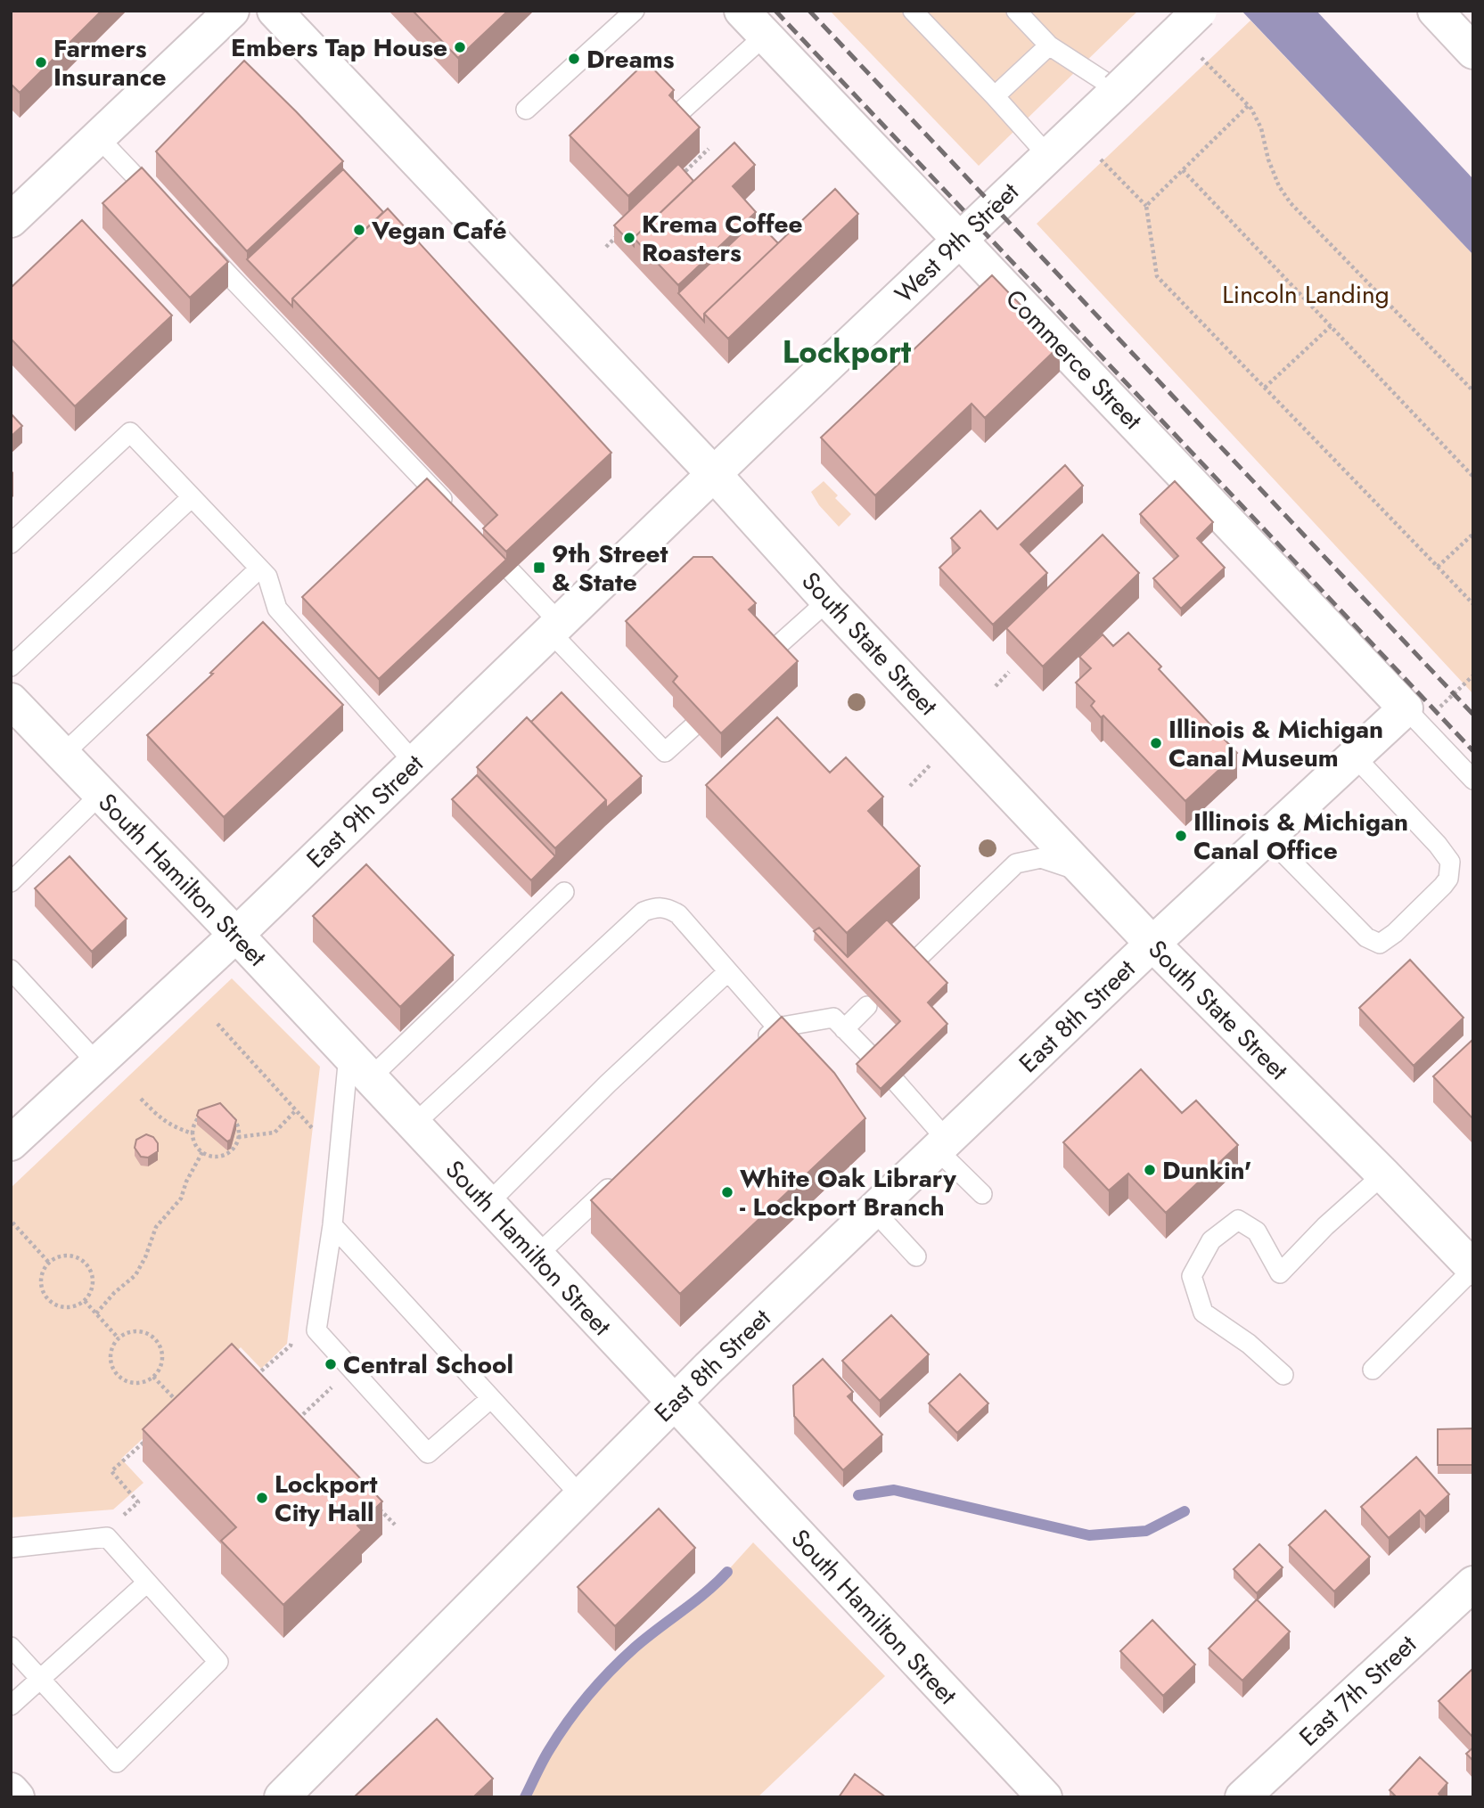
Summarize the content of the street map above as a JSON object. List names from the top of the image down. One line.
{"streets":{"street":["West 9th Street","Commerce Street","South State Street","East 9th Street","South Hamilton Street","East 8th Street","East 7th Street"]},"crossings":[["West 9th Street","Commerce Street"],["West 9th Street","South State Street"],["West 9th Street","East 9th Street"],["Commerce Street","East 8th Street"],["South State Street","East 9th Street"],["South State Street","East 8th Street"],["East 9th Street","South Hamilton Street"],["South Hamilton Street","East 8th Street"]],"districts":["Lockport"],"parks":["Lincoln Landing"],"places":{"other":["Embers Tap House","Dreams","Farmers Insurance","Vegan Café","Krema Coffee Roasters","Illinois & Michigan Canal Museum","Illinois & Michigan Canal Office","Dunkin'","White Oak Library - Lockport Branch","Central School","Lockport City Hall"],"transit":["9th Street & State"]}}
